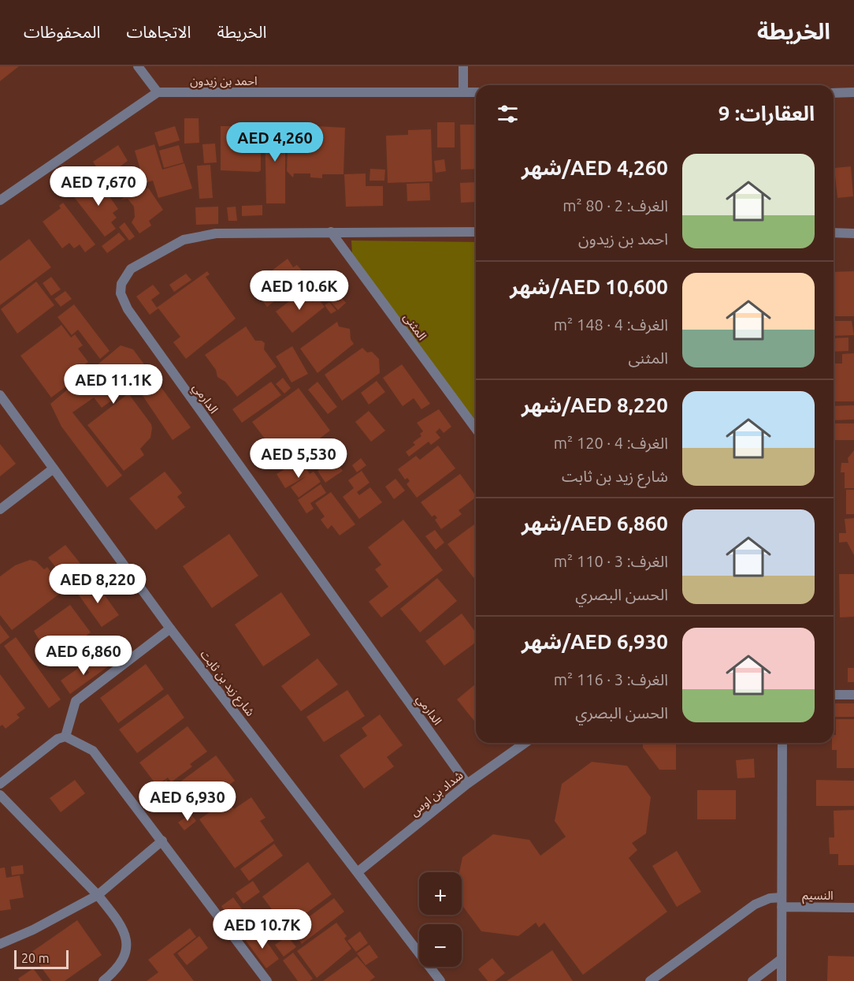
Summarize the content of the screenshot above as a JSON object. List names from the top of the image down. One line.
{"streets":{"street":["احمد بن زيدون","المثنى","الدارمي","شارع زيد بن ثابت","شداد بن اوس","النسيم"]},"crossings":[["المثنى","الدارمي"],["الدارمي","شداد بن اوس"],["شارع زيد بن ثابت","شداد بن اوس"]],"scale_bar":"20 m","page":{"header":"الخريطة","nav":["الخريطة","الاتجاهات","المحفوظات"],"heading":"العقارات: 9","price":["AED 4,260","AED 7,670","AED 10.6K","AED 11.1K","AED 5,530","AED 8,220","AED 6,860","AED 6,930","AED 10.7K"],"list":[{"name":"AED 4,260/شهر","note":"الغرف: 2 · 80 m² · احمد بن زيدون"},{"name":"AED 10,600/شهر","note":"الغرف: 4 · 148 m² · المثنى"},{"name":"AED 8,220/شهر","note":"الغرف: 4 · 120 m² · شارع زيد بن ثابت"},{"name":"AED 6,860/شهر","note":"الغرف: 3 · 110 m² · الحسن البصري"},{"name":"AED 6,930/شهر","note":"الغرف: 3 · 116 m² · الحسن البصري"}],"map_buttons":["+","−"],"scale":"20 m"}}
